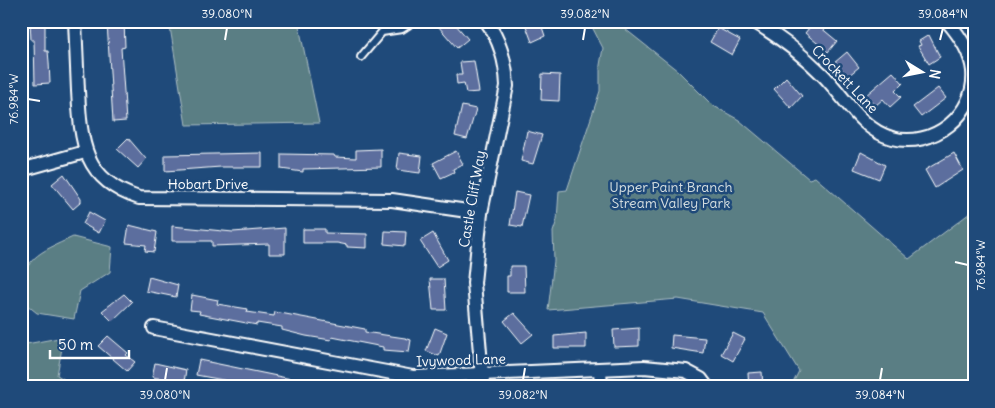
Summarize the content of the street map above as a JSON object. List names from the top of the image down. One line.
{"streets":{"street":["Crockett Lane","Hobart Drive","Castle Cliff Way","Ivywood Lane"]},"crossings":[["Hobart Drive","Castle Cliff Way"],["Castle Cliff Way","Ivywood Lane"]],"parks":["Upper Paint Branch Stream Valley Park"],"scale_bar":"50 m","north":"right","coordinates":["39.080°N","39.082°N","39.084°N","76.984°W"]}
